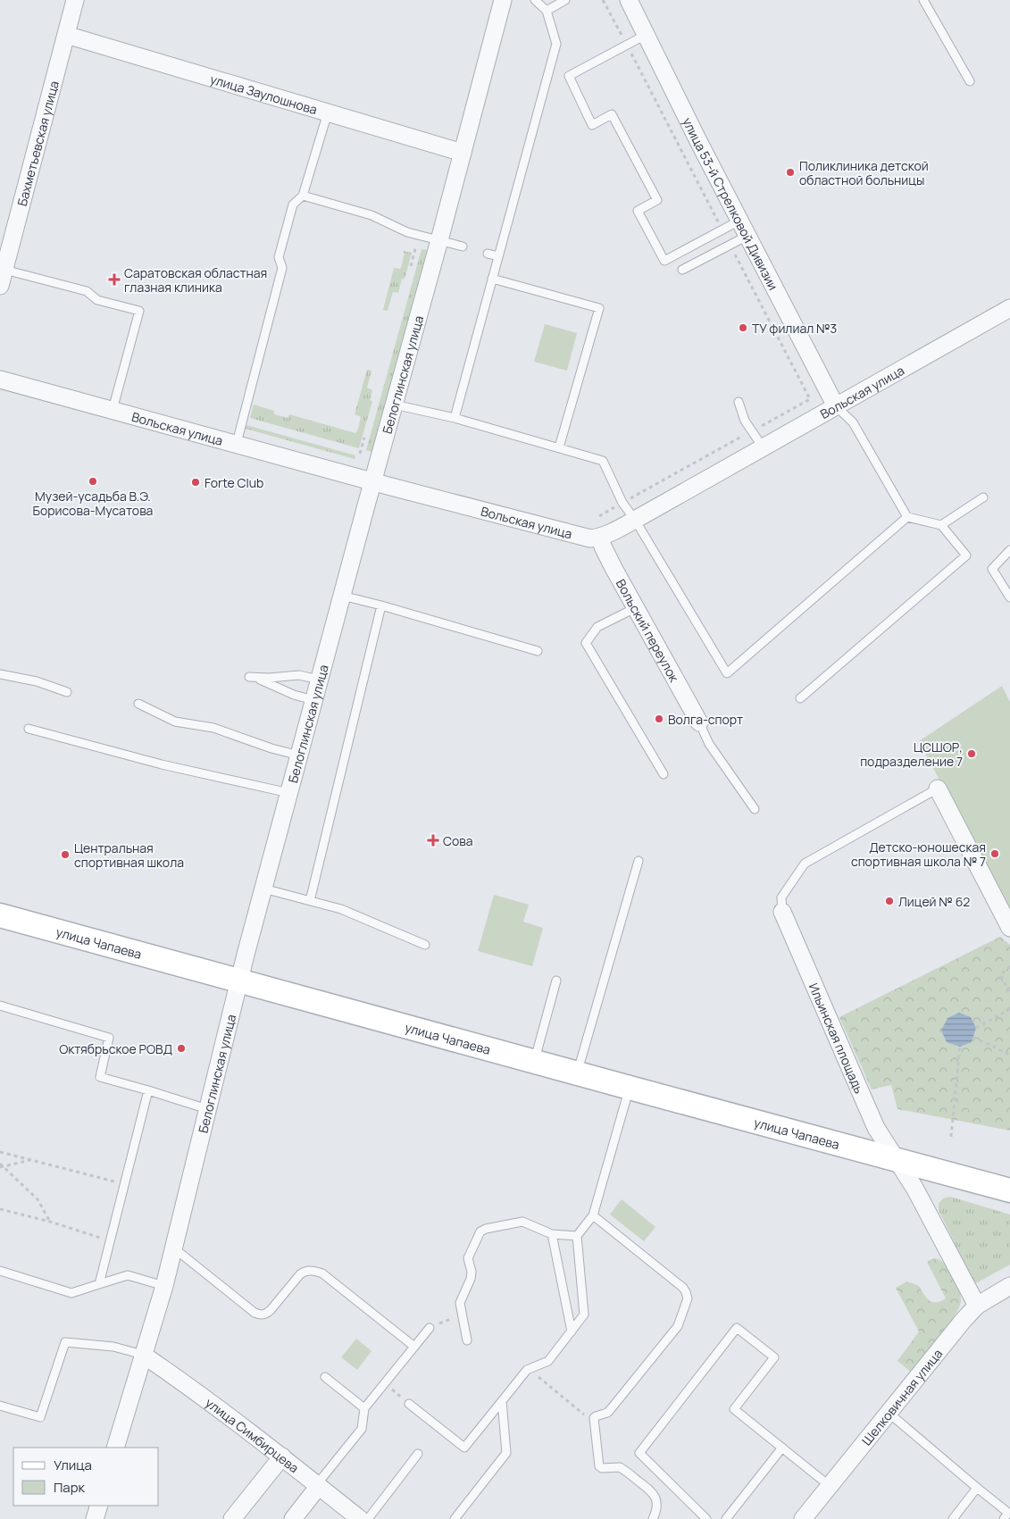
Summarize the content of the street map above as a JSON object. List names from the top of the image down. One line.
{"streets":{"street":["улица Заулошнова","Бахметьевская улица","улица 53-й Стрелковой Дивизии","Белоглинская улица","Вольская улица","Вольский переулок","улица Чапаева","Ильинская площадь","Шелковичная улица","улица Симбирцева"]},"crossings":[["улица Заулошнова","Бахметьевская улица"],["улица Заулошнова","Белоглинская улица"],["улица 53-й Стрелковой Дивизии","Вольская улица"],["Белоглинская улица","Вольская улица"],["Белоглинская улица","улица Чапаева"],["Белоглинская улица","улица Симбирцева"],["Вольская улица","Вольский переулок"],["улица Чапаева","Ильинская площадь"],["Ильинская площадь","Шелковичная улица"]],"places":{"other":["Поликлиника детской областной больницы","ТУ филиал №3","Музей-усадьба В.Э. Борисова-Мусатова","Forte Club","Волга-спорт","ЦСШОР, подразделение 7","Детско-юношеская спортивная школа № 7","Центральная спортивная школа","Лицей № 62","Октябрьское РОВД"],"health":["Саратовская областная глазная клиника","Сова"]},"legend":["Улица","Парк"]}
